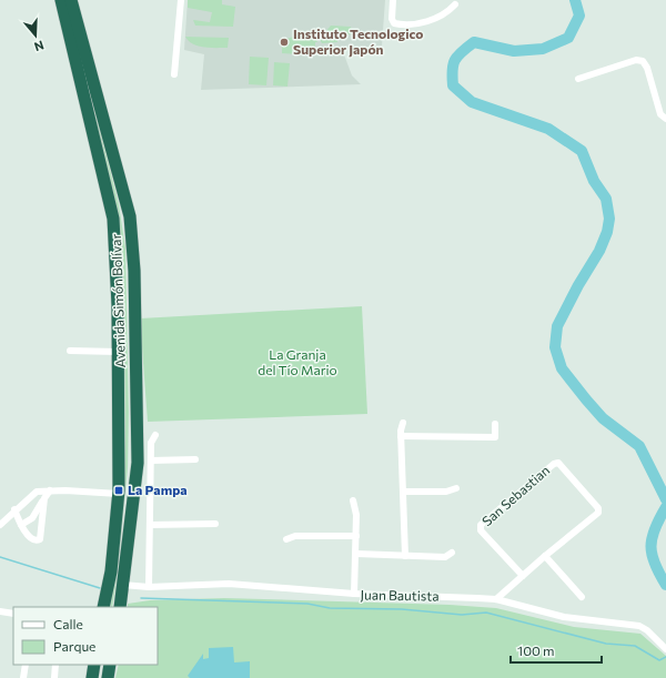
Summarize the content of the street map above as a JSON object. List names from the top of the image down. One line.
{"streets":{"highway":["Avenida Simón Bolívar"],"street":["San Sebastian","Juan Bautista"]},"crossings":[["Avenida Simón Bolívar","Juan Bautista"],["San Sebastian","Juan Bautista"]],"parks":["La Granja del Tío Mario"],"places":{"other":["Instituto Tecnologico Superior Japón"],"transit":["La Pampa"]},"legend":["Calle","Parque"],"scale_bar":"100 m","north":"bottom"}
